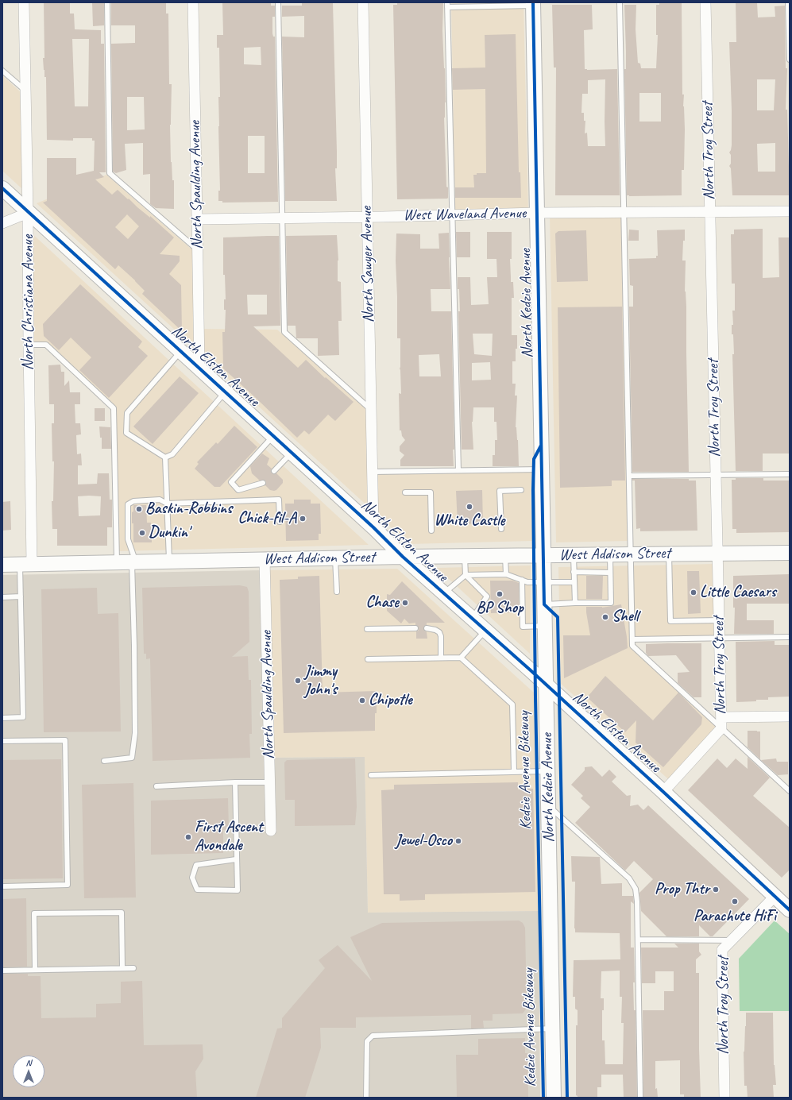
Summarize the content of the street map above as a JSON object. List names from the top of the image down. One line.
{"streets":{"main road":["North Kedzie Avenue","North Elston Avenue","West Addison Street"],"street":["North Troy Street","North Spaulding Avenue","West Waveland Avenue","North Sawyer Avenue","North Christiana Avenue"],"cycle path":["Kedzie Avenue Bikeway"]},"crossings":[["North Troy Street","West Waveland Avenue"],["North Troy Street","North Elston Avenue"],["North Troy Street","West Addison Street"],["North Spaulding Avenue","West Waveland Avenue"],["North Spaulding Avenue","North Elston Avenue"],["North Spaulding Avenue","West Addison Street"],["West Waveland Avenue","North Sawyer Avenue"],["West Waveland Avenue","North Kedzie Avenue"],["North Sawyer Avenue","North Elston Avenue"],["North Christiana Avenue","North Elston Avenue"],["North Christiana Avenue","West Addison Street"],["North Kedzie Avenue","North Elston Avenue"],["North Kedzie Avenue","West Addison Street"],["North Elston Avenue","West Addison Street"]],"places":["White Castle","Baskin-Robbins","Chick-fil-A","Dunkin'","Little Caesars","BP Shop","Chase","Shell","Jimmy John's","Chipotle","First Ascent Avondale","Jewel-Osco","Prop Thtr","Parachute HiFi"],"north":"top"}
